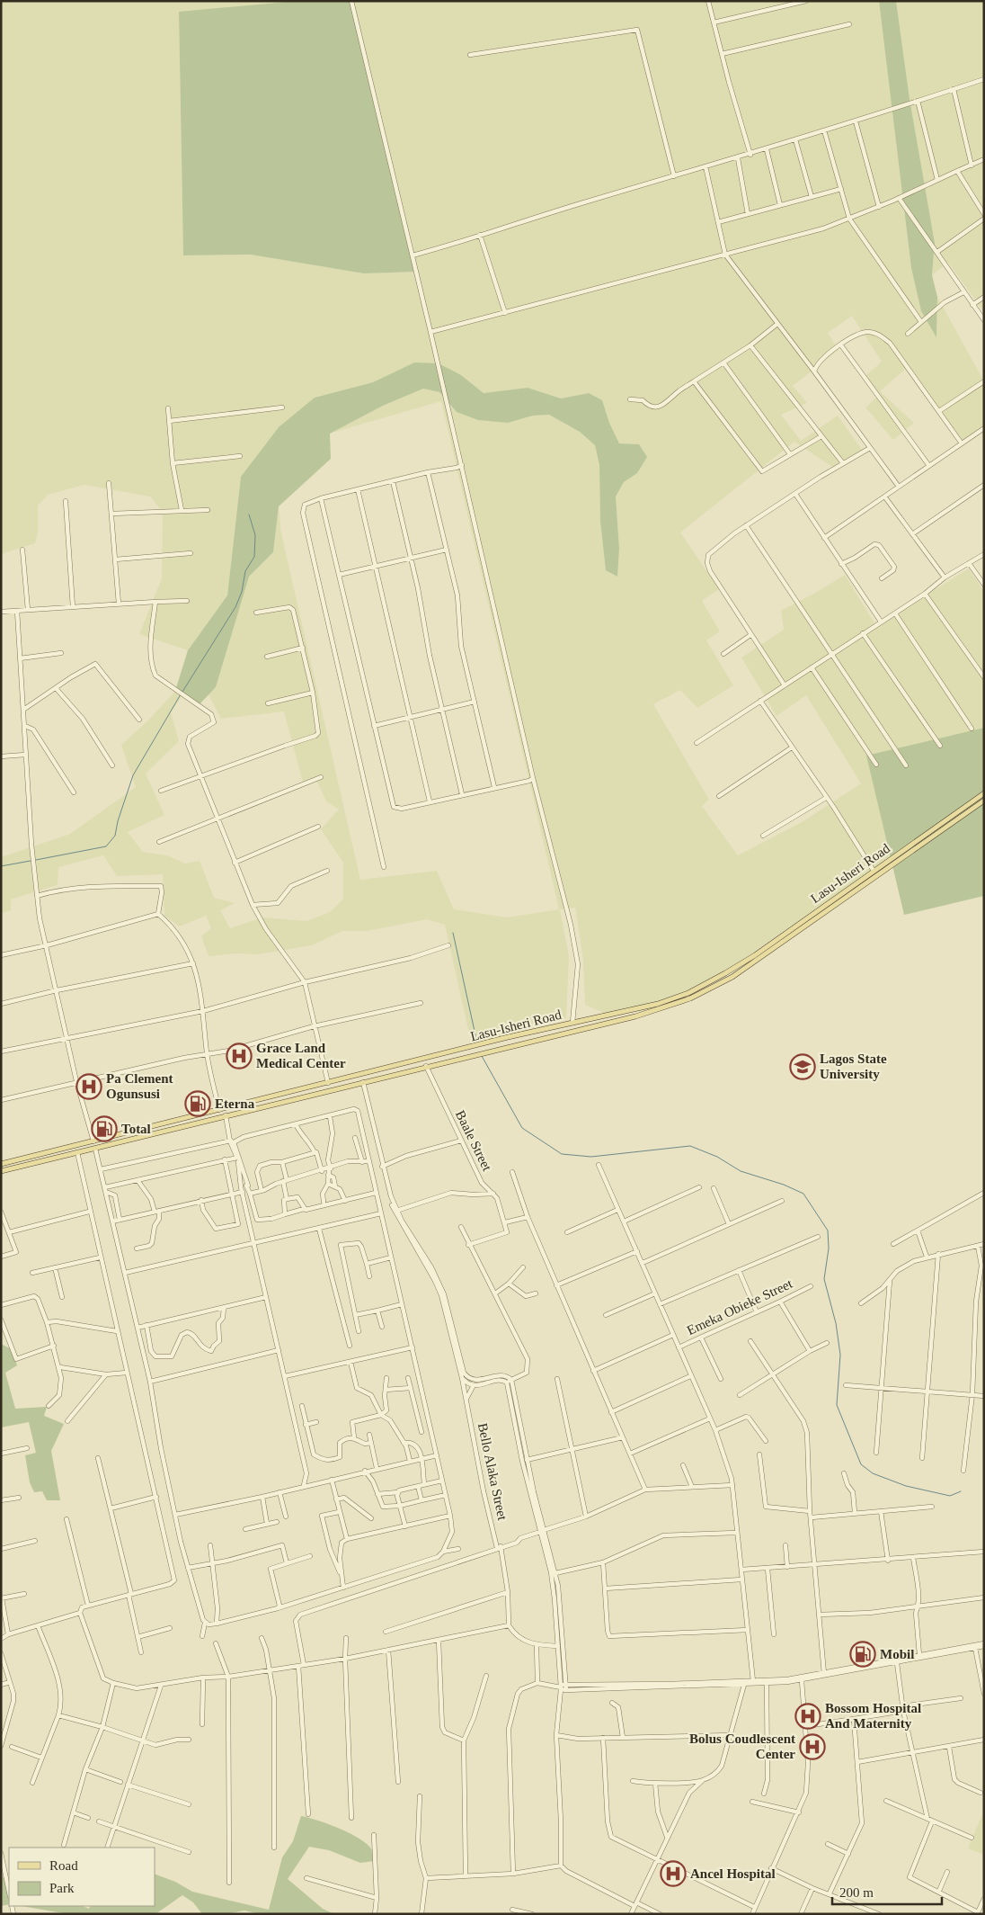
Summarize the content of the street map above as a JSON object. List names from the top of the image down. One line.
{"streets":{"main road":["Lasu-Isheri Road"],"street":["Baale Street","Emeka Obieke Street","Bello Alaka Street"]},"crossings":[["Lasu-Isheri Road","Baale Street"],["Lasu-Isheri Road","Bello Alaka Street"]],"places":{"hospital":["Grace Land Medical Center","Pa Clement Ogunsusi","Bossom Hospital And Maternity","Bolus Coudlescent Center","Ancel Hospital"],"school or university":["Lagos State University"],"fuel station":["Eterna","Total","Mobil"]},"legend":["Road","Park"],"scale_bar":"200 m"}
